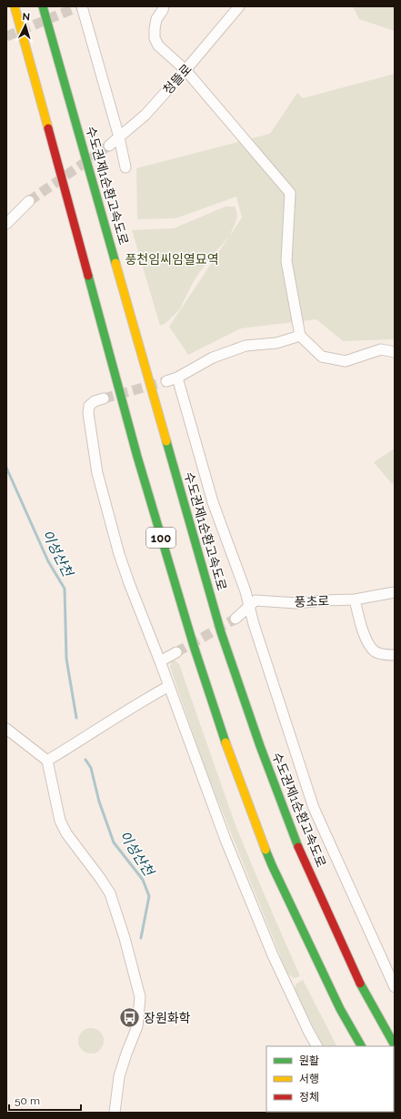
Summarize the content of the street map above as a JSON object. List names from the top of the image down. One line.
{"streets":{"highway":["수도권제1순환고속도로","100"],"street":["청뜰로","풍초로"]},"water":["이성산천"],"parks":["풍천임씨임열묘역"],"places":{"bus stop":["장원화학"]},"legend":["원활","서행","정체"],"scale_bar":"50 m","north":"top"}
